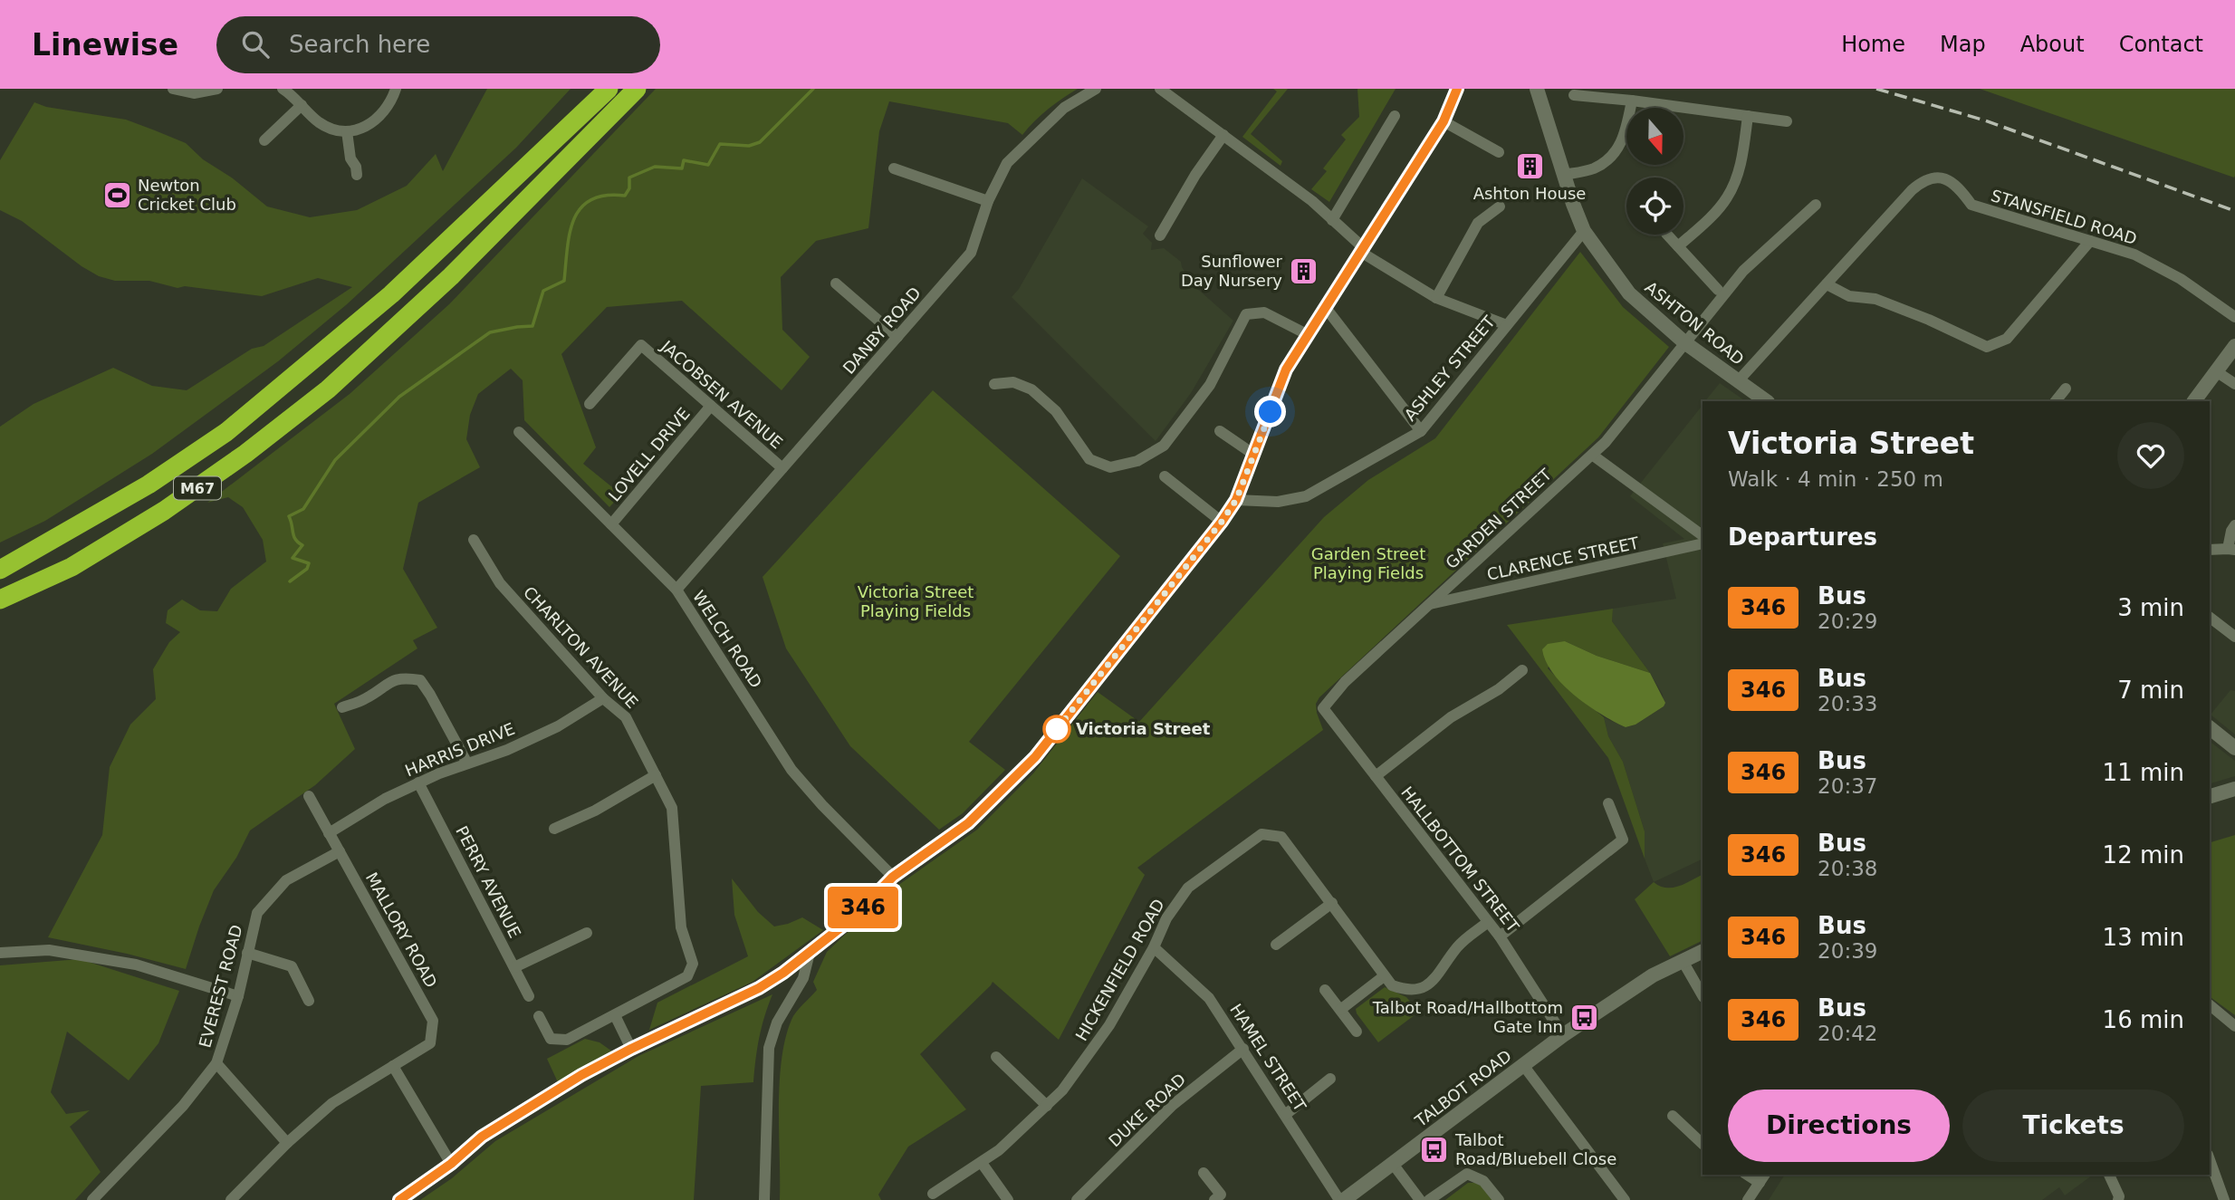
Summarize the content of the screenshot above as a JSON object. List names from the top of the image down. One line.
{"streets":{"highway":["M67"],"street":["STANSFIELD ROAD","ASHTON ROAD","DANBY ROAD","ASHLEY STREET","JACOBSEN AVENUE","LOVELL DRIVE","GARDEN STREET","CLARENCE STREET","WELCH ROAD","CHARLTON AVENUE","HARRIS DRIVE","HALLBOTTOM STREET","PERRY AVENUE","MALLORY ROAD","HICKENFIELD ROAD","EVEREST ROAD","HAMEL STREET","TALBOT ROAD","DUKE ROAD"]},"crossings":[["STANSFIELD ROAD","ASHTON ROAD"],["ASHTON ROAD","ASHLEY STREET"],["ASHTON ROAD","GARDEN STREET"],["DANBY ROAD","JACOBSEN AVENUE"],["DANBY ROAD","WELCH ROAD"],["JACOBSEN AVENUE","LOVELL DRIVE"],["LOVELL DRIVE","WELCH ROAD"],["GARDEN STREET","CLARENCE STREET"],["GARDEN STREET","HALLBOTTOM STREET"],["CHARLTON AVENUE","HARRIS DRIVE"],["HARRIS DRIVE","PERRY AVENUE"],["HARRIS DRIVE","MALLORY ROAD"],["HALLBOTTOM STREET","HICKENFIELD ROAD"],["HALLBOTTOM STREET","TALBOT ROAD"],["MALLORY ROAD","EVEREST ROAD"],["HICKENFIELD ROAD","HAMEL STREET"],["HAMEL STREET","DUKE ROAD"]],"parks":["Garden Street Playing Fields","Victoria Street Playing Fields"],"places":{"building":["Ashton House","Sunflower Day Nursery"],"sports":["Newton Cricket Club"],"other":["Victoria Street"],"bus stop":["Talbot Road/Hallbottom Gate Inn","Talbot Road/Bluebell Close"]},"lines":["bus line 346"],"north":"bottom","page":{"header":"Linewise","search":"Search here","nav":["Home","Map","About","Contact"],"on_map":"346","heading":[["Victoria Street","Walk · 4 min · 250 m"],"Departures"],"list":[{"mark":"346","name":"Bus","note":"20:29","value":"3 min"},{"mark":"346","name":"Bus","note":"20:33","value":"7 min"},{"mark":"346","name":"Bus","note":"20:37","value":"11 min"},{"mark":"346","name":"Bus","note":"20:38","value":"12 min"},{"mark":"346","name":"Bus","note":"20:39","value":"13 min"},{"mark":"346","name":"Bus","note":"20:42","value":"16 min"}],"buttons":["Directions","Tickets"]}}
